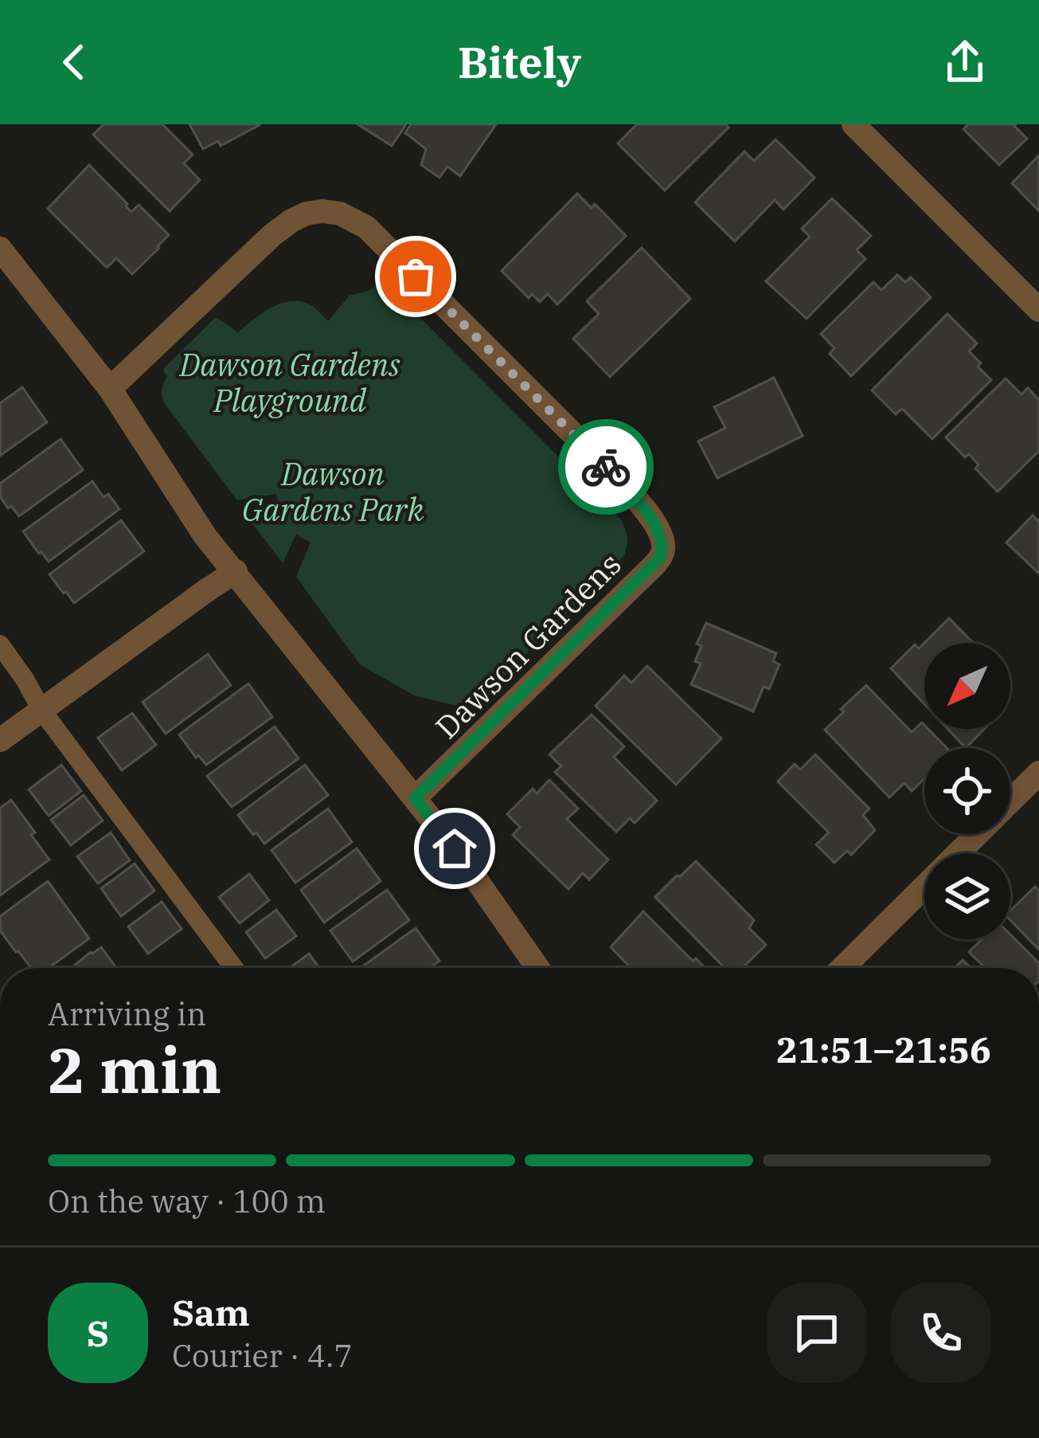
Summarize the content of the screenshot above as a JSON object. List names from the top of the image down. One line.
{"streets":{"street":["Dawson Gardens"]},"parks":["Dawson Gardens Playground","Dawson Gardens Park"],"north":"bottom left","page":{"header":"Bitely","heading":["2 min","Arriving in","21:51–21:56"],"panel":["Sam","Courier · 4.7"],"bar":"On the way · 100 m","round":"S"}}
